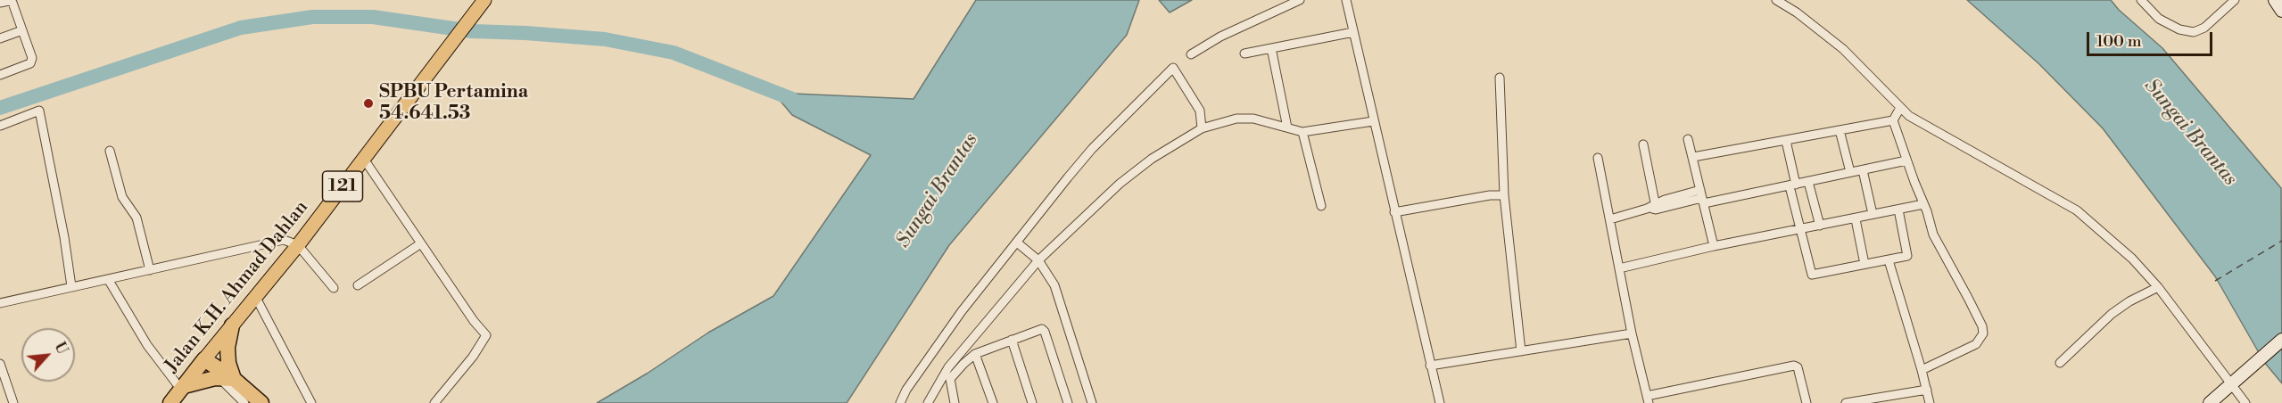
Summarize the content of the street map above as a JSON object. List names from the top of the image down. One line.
{"streets":{"highway":["Jalan K.H. Ahmad Dahlan"],"main road":["121"]},"water":["Sungai Brantas"],"places":["SPBU Pertamina 54.641.53"],"scale_bar":"100 m","north":"top right"}
